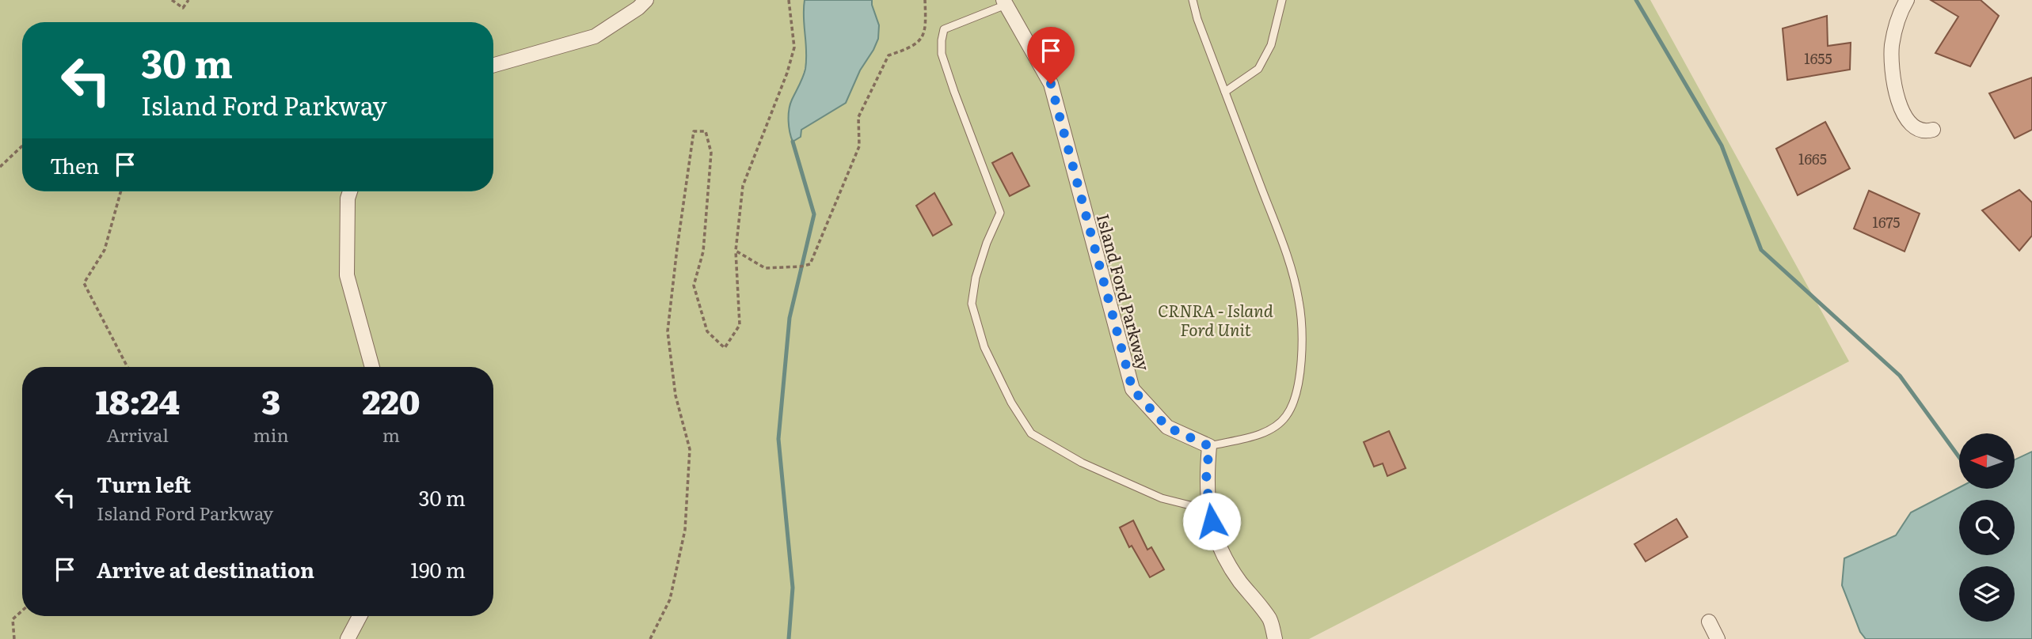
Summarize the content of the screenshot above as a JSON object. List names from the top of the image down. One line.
{"streets":{"street":["Island Ford Parkway"]},"parks":["CRNRA - Island Ford Unit"],"house_numbers":["1655","1665","1675"],"north":"left","page":{"turn":["30 m","Island Ford Parkway"],"then":"Then","eta":["18:24","Arrival","3","min","220","m"],"list":[{"name":"Turn left","note":"Island Ford Parkway","value":"30 m"},{"name":"Arrive at destination","value":"190 m"}]}}
